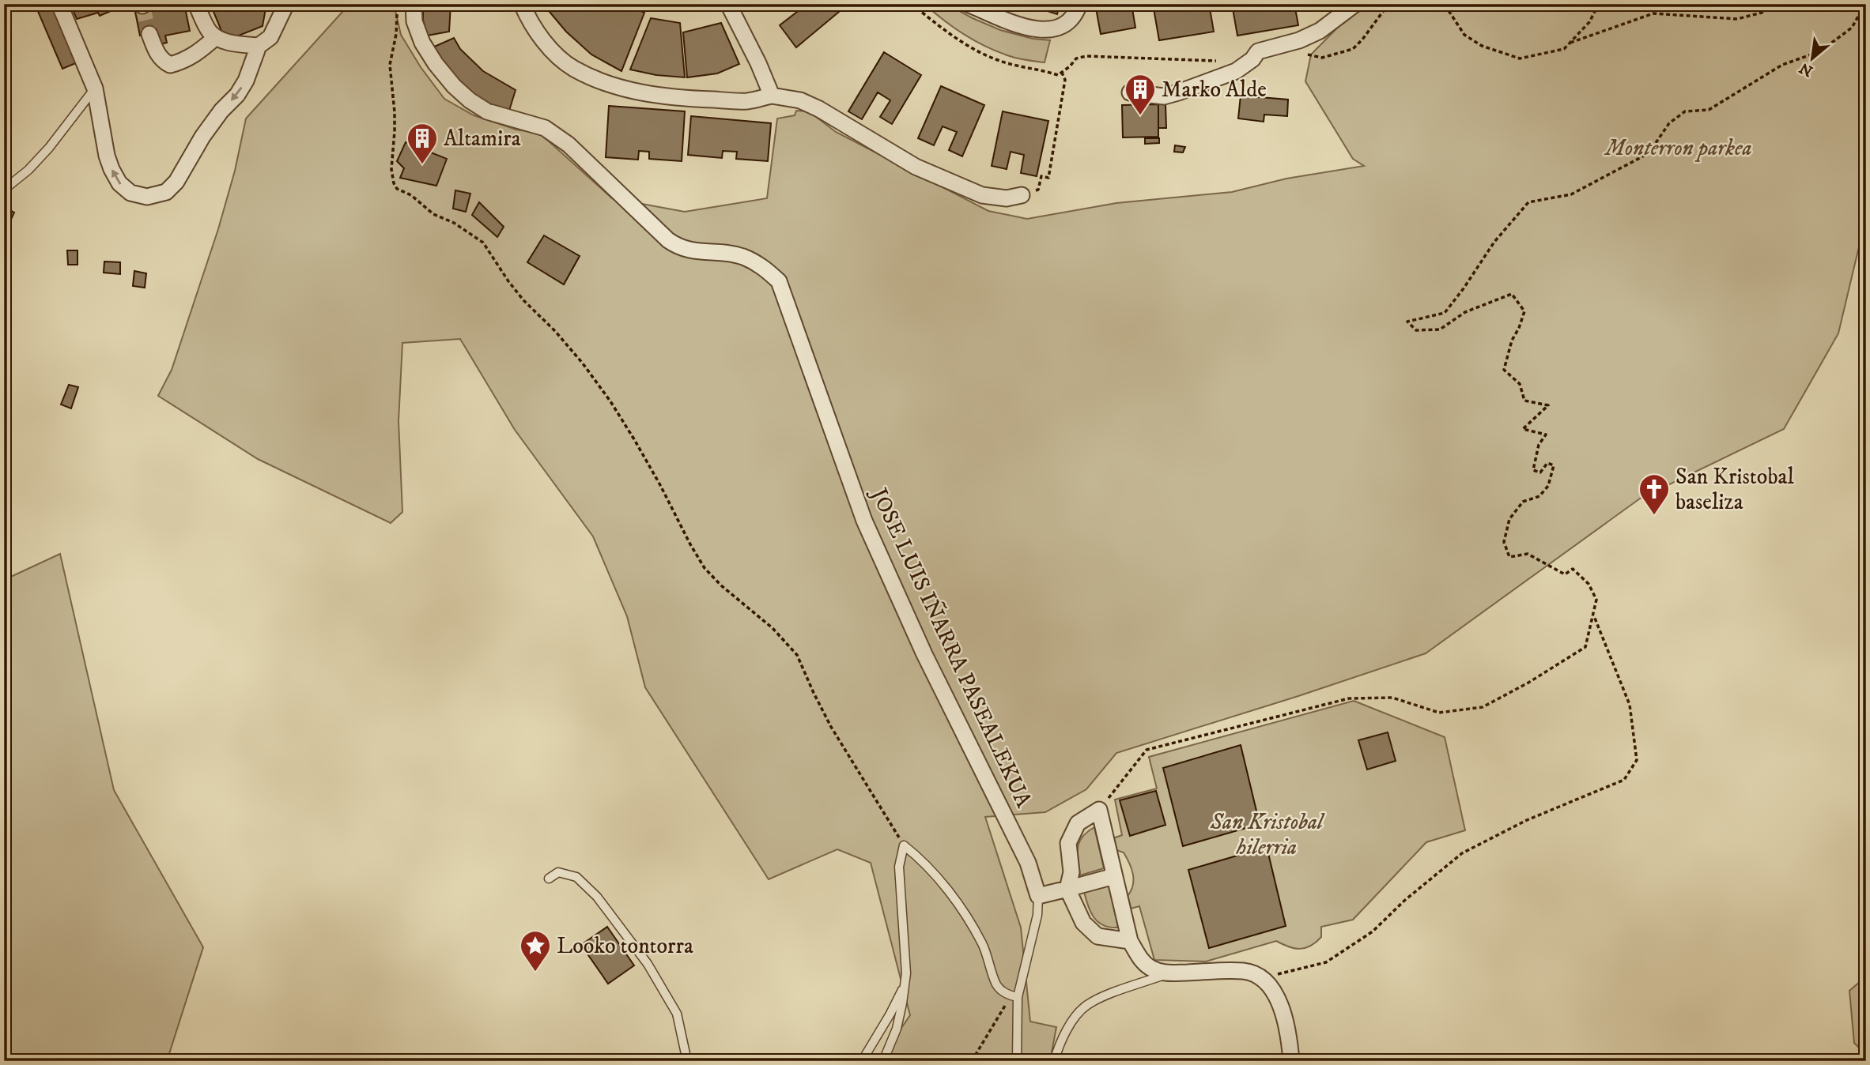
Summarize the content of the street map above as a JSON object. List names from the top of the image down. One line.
{"streets":{"street":["JOSE LUIS IÑARRA PASEALEKUA"]},"parks":["Monterron parkea","San Kristobal hilerria"],"places":{"building":["Marko Alde","Altamira"],"church":["San Kristobal baseliza"],"place":["Looko tontorra"]},"north":"bottom left"}
